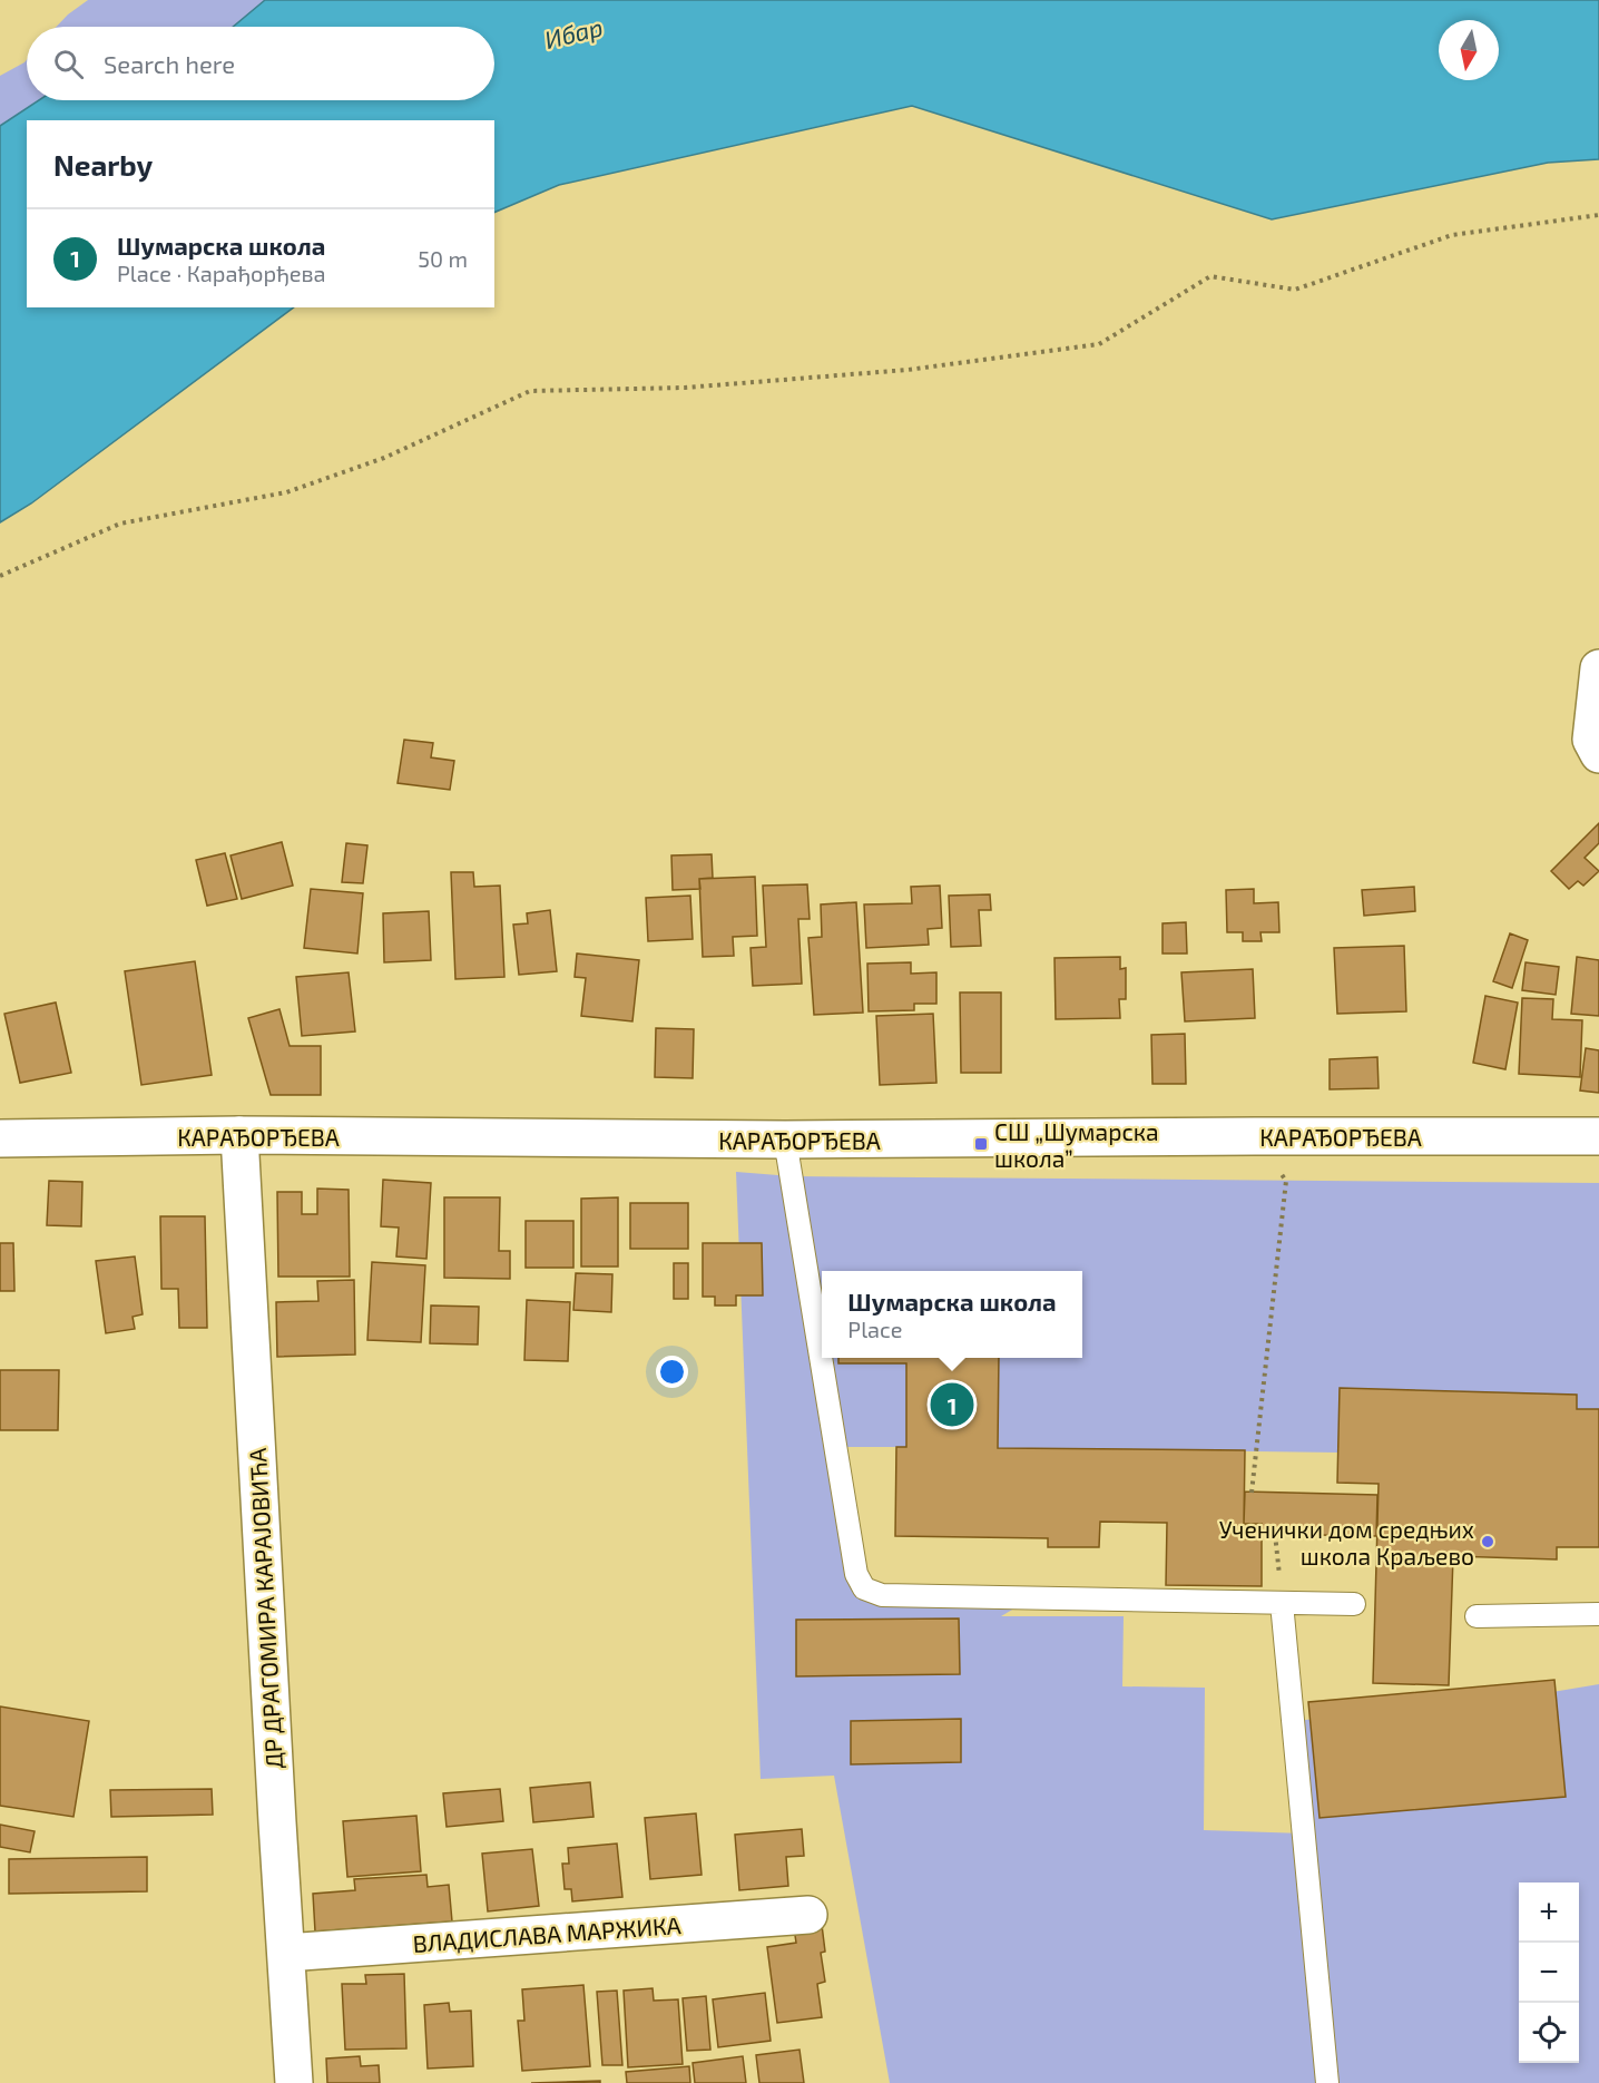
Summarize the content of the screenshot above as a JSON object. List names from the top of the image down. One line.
{"streets":{"street":["КАРАЂОРЂЕВА","ДР ДРАГОМИРА КАРАЈОВИЋА","ВЛАДИСЛАВА МАРЖИКА"]},"crossings":[["КАРАЂОРЂЕВА","ДР ДРАГОМИРА КАРАЈОВИЋА"],["ДР ДРАГОМИРА КАРАЈОВИЋА","ВЛАДИСЛАВА МАРЖИКА"]],"water":["Ибар"],"places":{"transit":["СШ „Шумарска школа”"],"other":["Ученички дом средњих школа Краљево"]},"north":"bottom","page":{"search":"Search here","heading":"Nearby","list":[{"mark":"1","name":"Шумарска школа","note":"Place · Карађорђева","value":"50 m"}],"popup":["Шумарска школа","Place"],"pins":"1","map_buttons":["+","−"]}}
